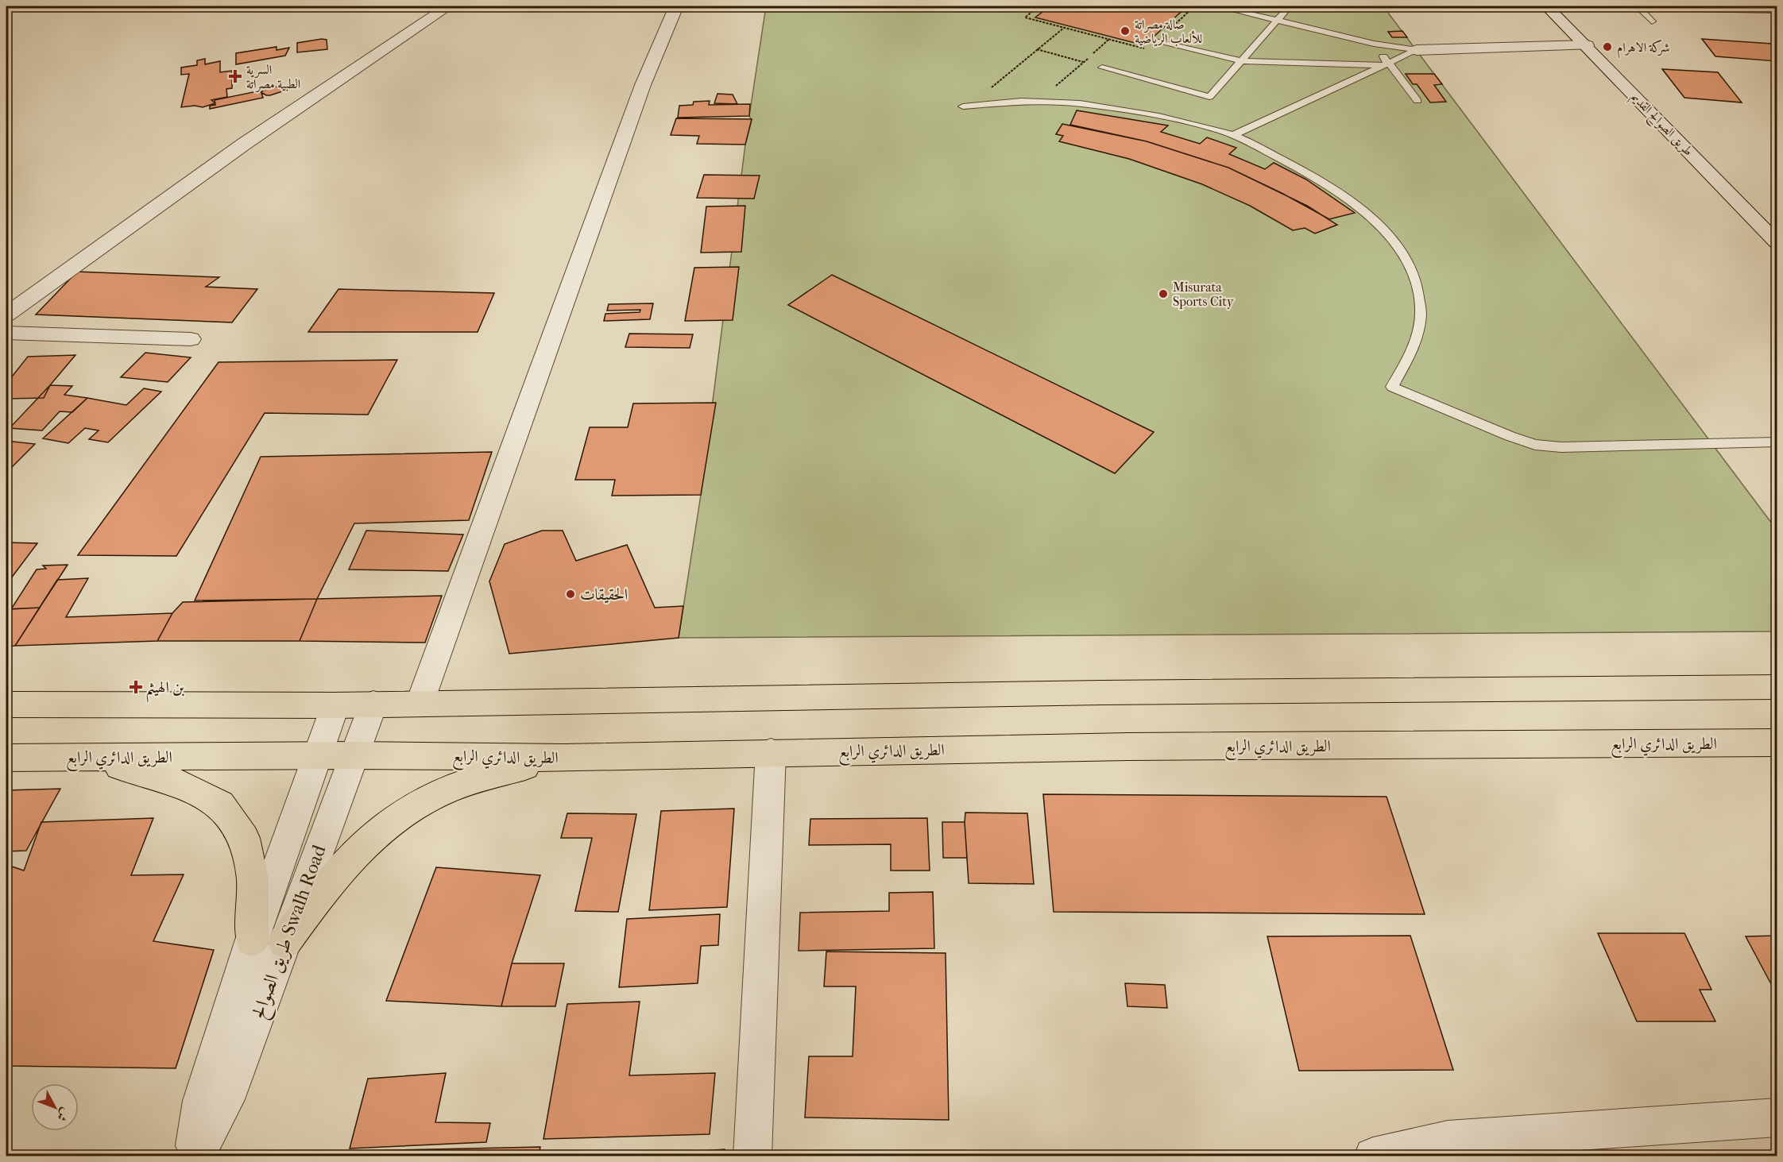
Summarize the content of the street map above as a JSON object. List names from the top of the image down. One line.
{"streets":{"main road":["الطريق الدائري الرابع"],"street":["طريق الصوالح القديم","طريق الصوالح Swalh Road"]},"crossings":[["الطريق الدائري الرابع","طريق الصوالح Swalh Road"]],"places":{"other":["صالة مصراتة للألعاب الرياضية","شركة الاهرام","Misurata Sports City","الحقيقات"],"health":["السرية الطبية مصراتة","بن الهيثم"]},"north":"bottom right"}
